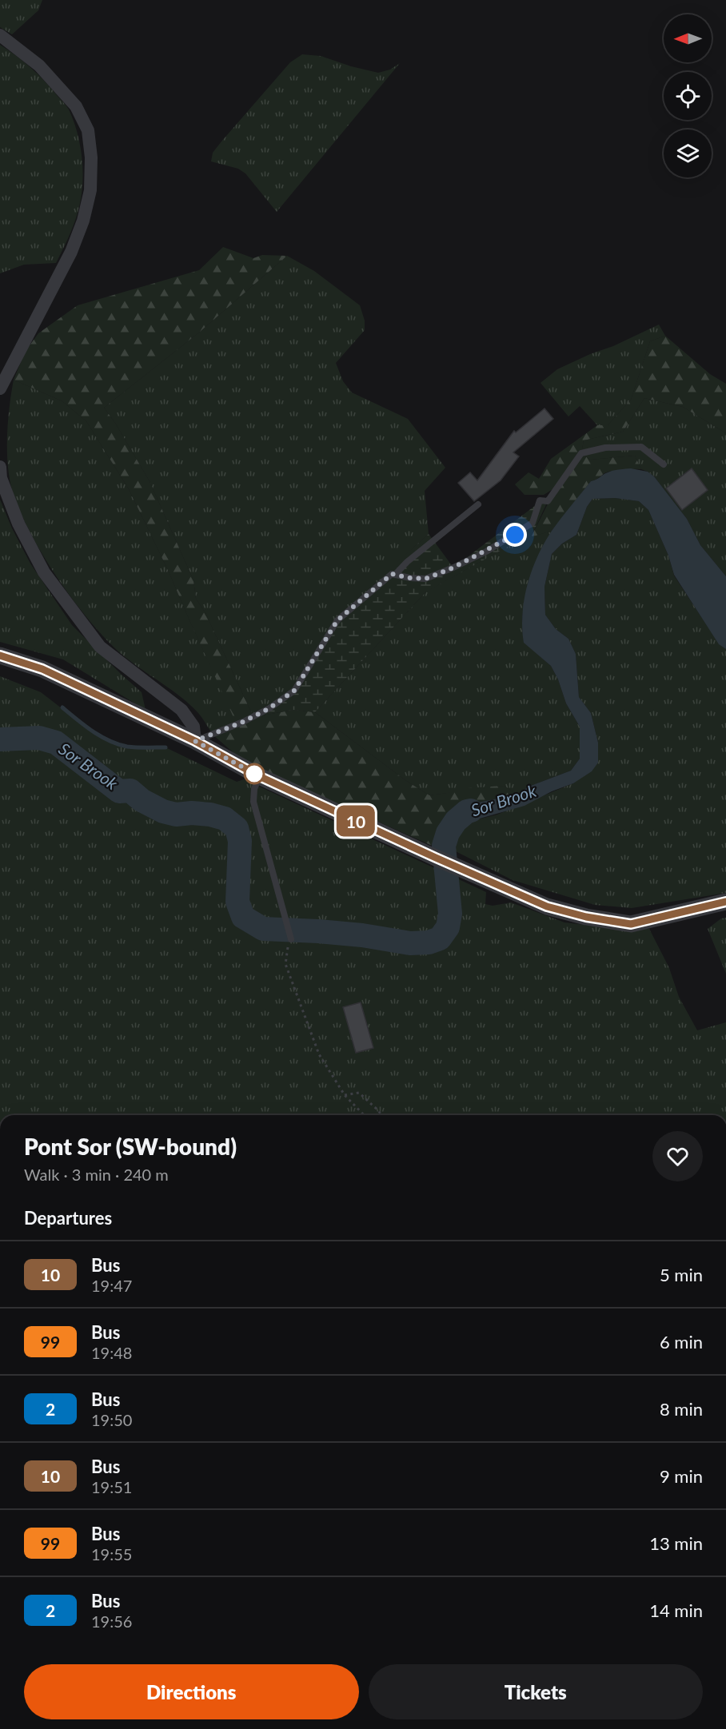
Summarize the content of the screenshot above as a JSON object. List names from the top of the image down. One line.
{"water":["Sor Brook"],"lines":["bus line 10"],"north":"left","page":{"on_map":"10","heading":[["Pont Sor (SW-bound)","Walk · 3 min · 240 m"],"Departures"],"list":[{"mark":"10","name":"Bus","note":"19:47","value":"5 min"},{"mark":"99","name":"Bus","note":"19:48","value":"6 min"},{"mark":"2","name":"Bus","note":"19:50","value":"8 min"},{"mark":"10","name":"Bus","note":"19:51","value":"9 min"},{"mark":"99","name":"Bus","note":"19:55","value":"13 min"},{"mark":"2","name":"Bus","note":"19:56","value":"14 min"}],"buttons":["Directions","Tickets"]}}
